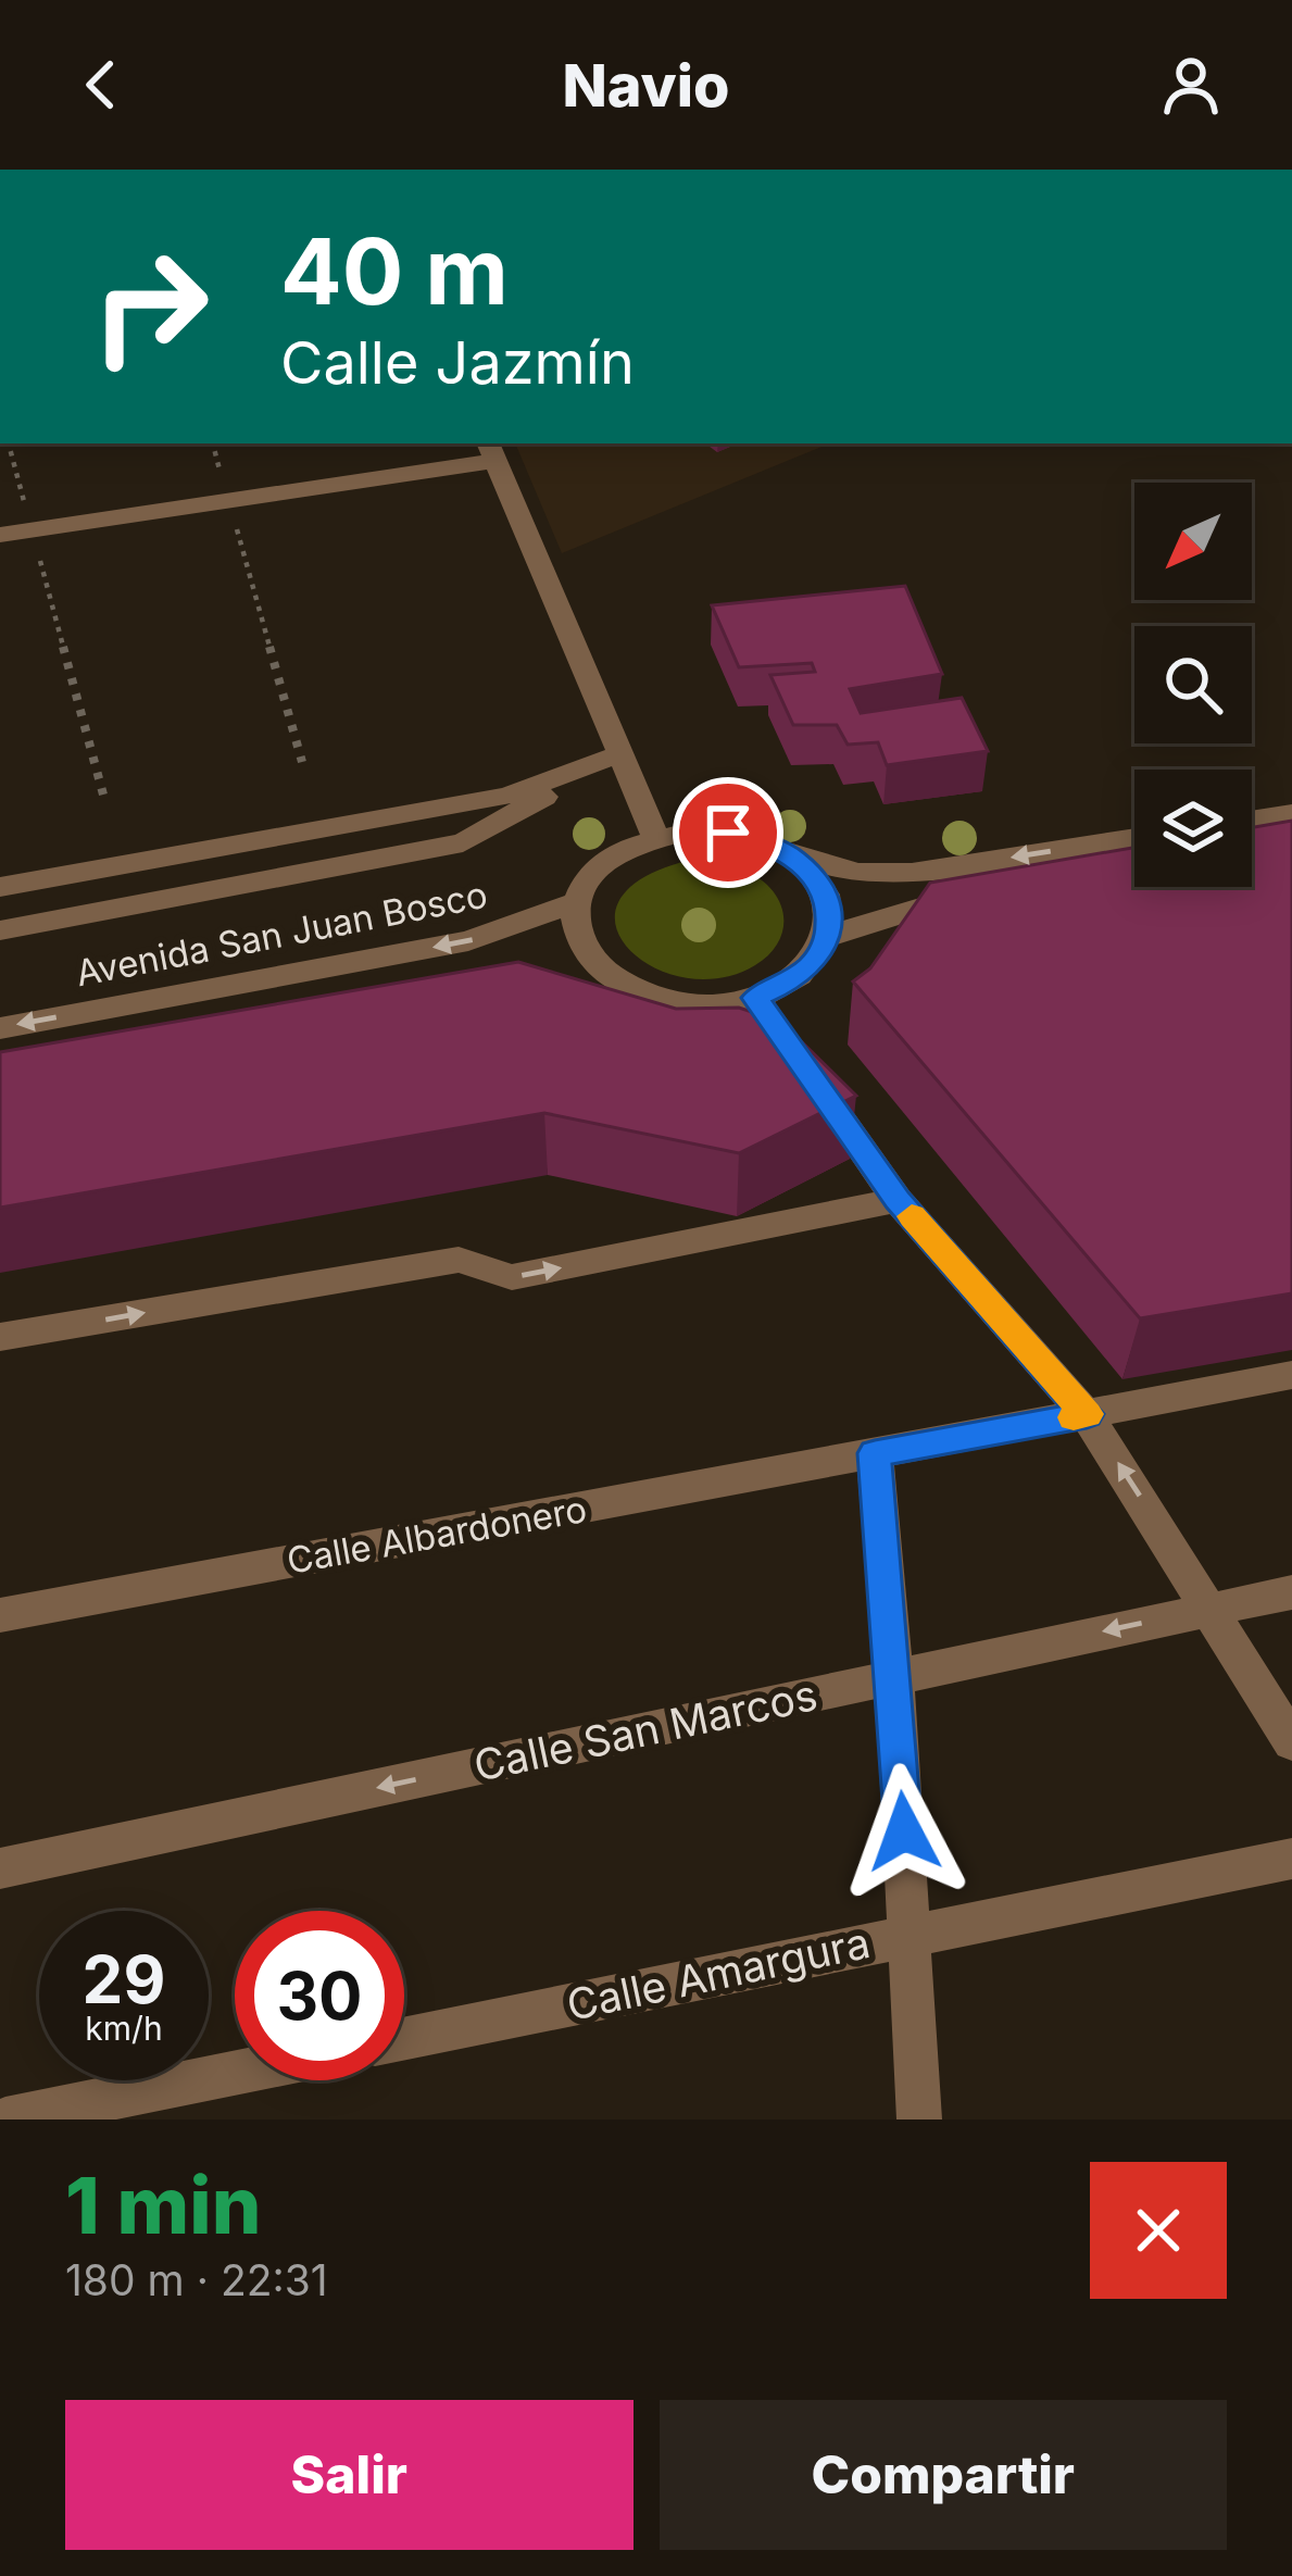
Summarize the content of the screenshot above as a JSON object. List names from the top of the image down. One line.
{"streets":{"street":["Avenida San Juan Bosco","Calle Albardonero","Calle San Marcos","Calle Amargura"]},"one_way":["Calle San Marcos"],"north":"bottom left","page":{"header":"Navio","turn":["40 m","Calle Jazmín"],"speed":"29 km/h","limit":"30","heading":["1 min","180 m · 22:31"],"buttons":["Salir","Compartir"]}}
